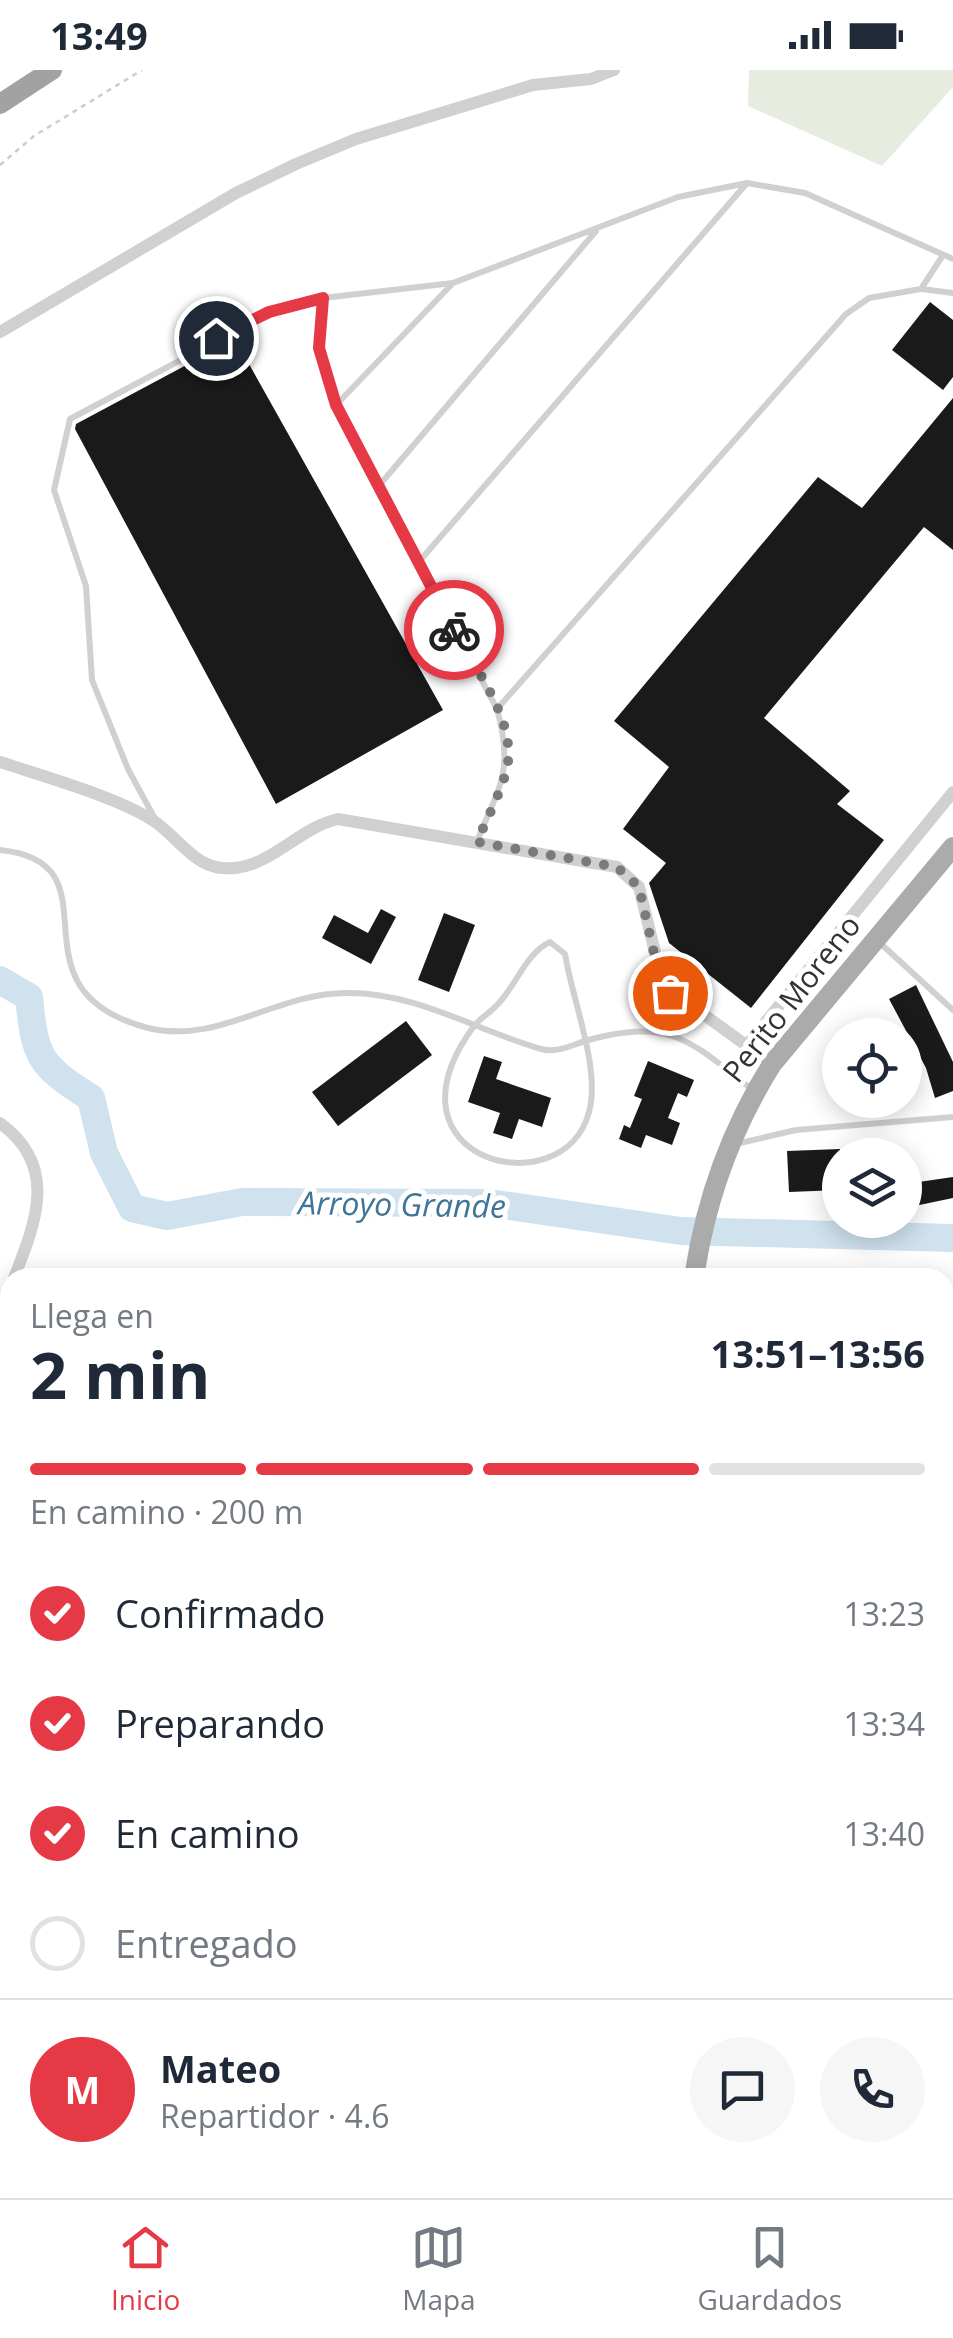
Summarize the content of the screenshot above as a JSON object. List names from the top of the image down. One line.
{"streets":{"main road":["Perito Moreno"]},"water":["Arroyo Grande"],"page":{"status":"13:49","heading":["2 min","Llega en","13:51–13:56"],"panel":["Mateo","Repartidor · 4.6"],"bar":"En camino · 200 m","list":[["Confirmado","13:23"],["Preparando","13:34"],["En camino","13:40"],"Entregado"],"round":"M","tabs":["Inicio","Mapa","Guardados"]}}
